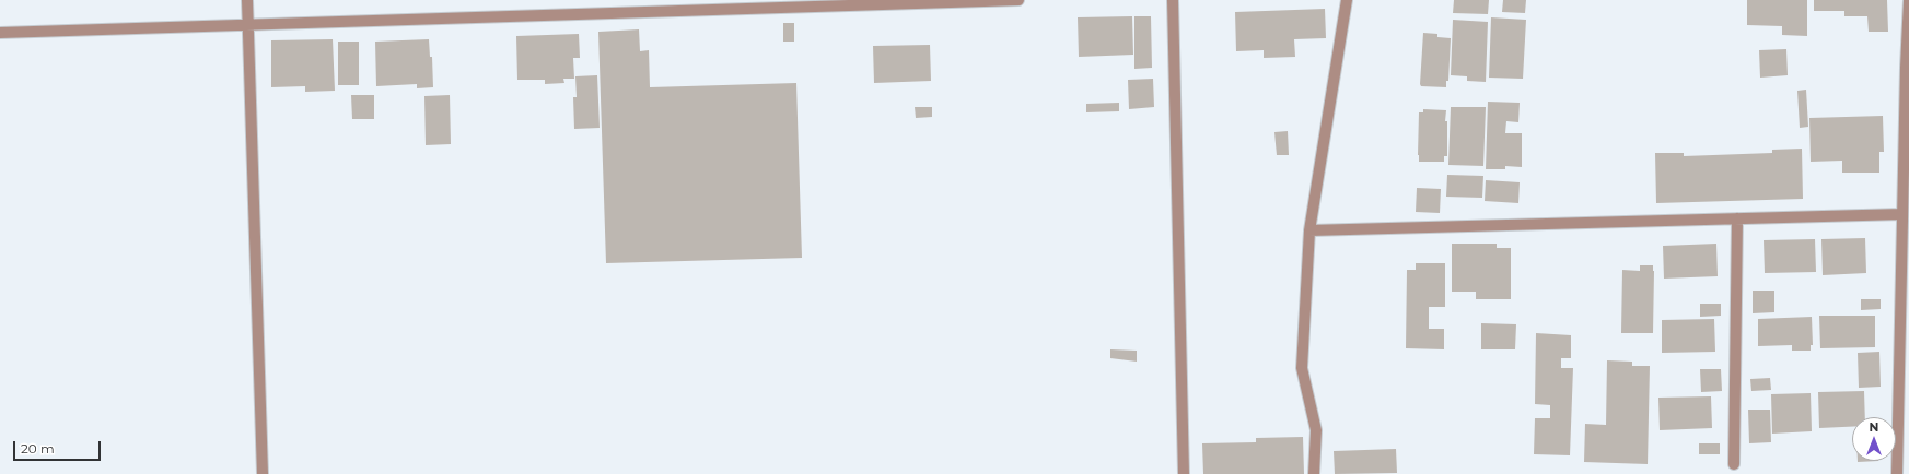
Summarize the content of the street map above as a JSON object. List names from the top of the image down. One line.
{"scale_bar":"20 m","north":"top"}
